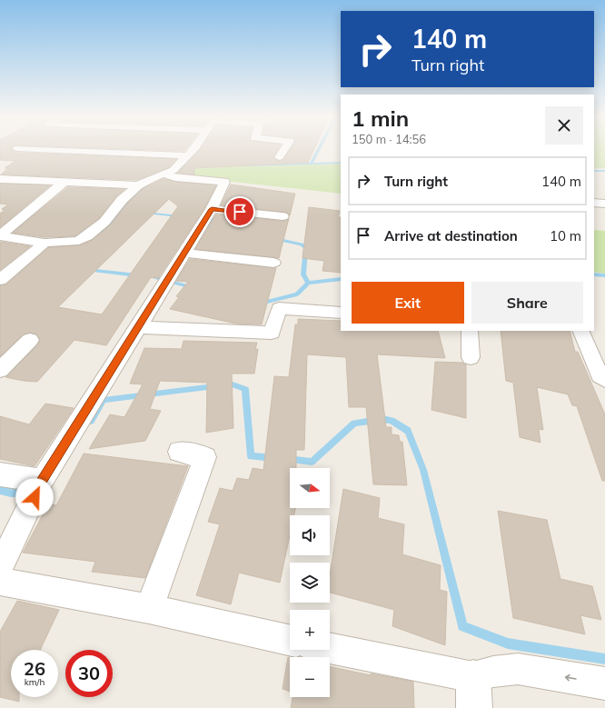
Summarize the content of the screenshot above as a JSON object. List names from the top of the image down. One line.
{"north":"right","page":{"turn":["140 m","Turn right"],"heading":["1 min","150 m · 14:56"],"list":[{"name":"Turn right","value":"140 m"},{"name":"Arrive at destination","value":"10 m"}],"buttons":["Exit","Share"],"map_buttons":["+","−"],"speed":"26 km/h","limit":"30"}}
